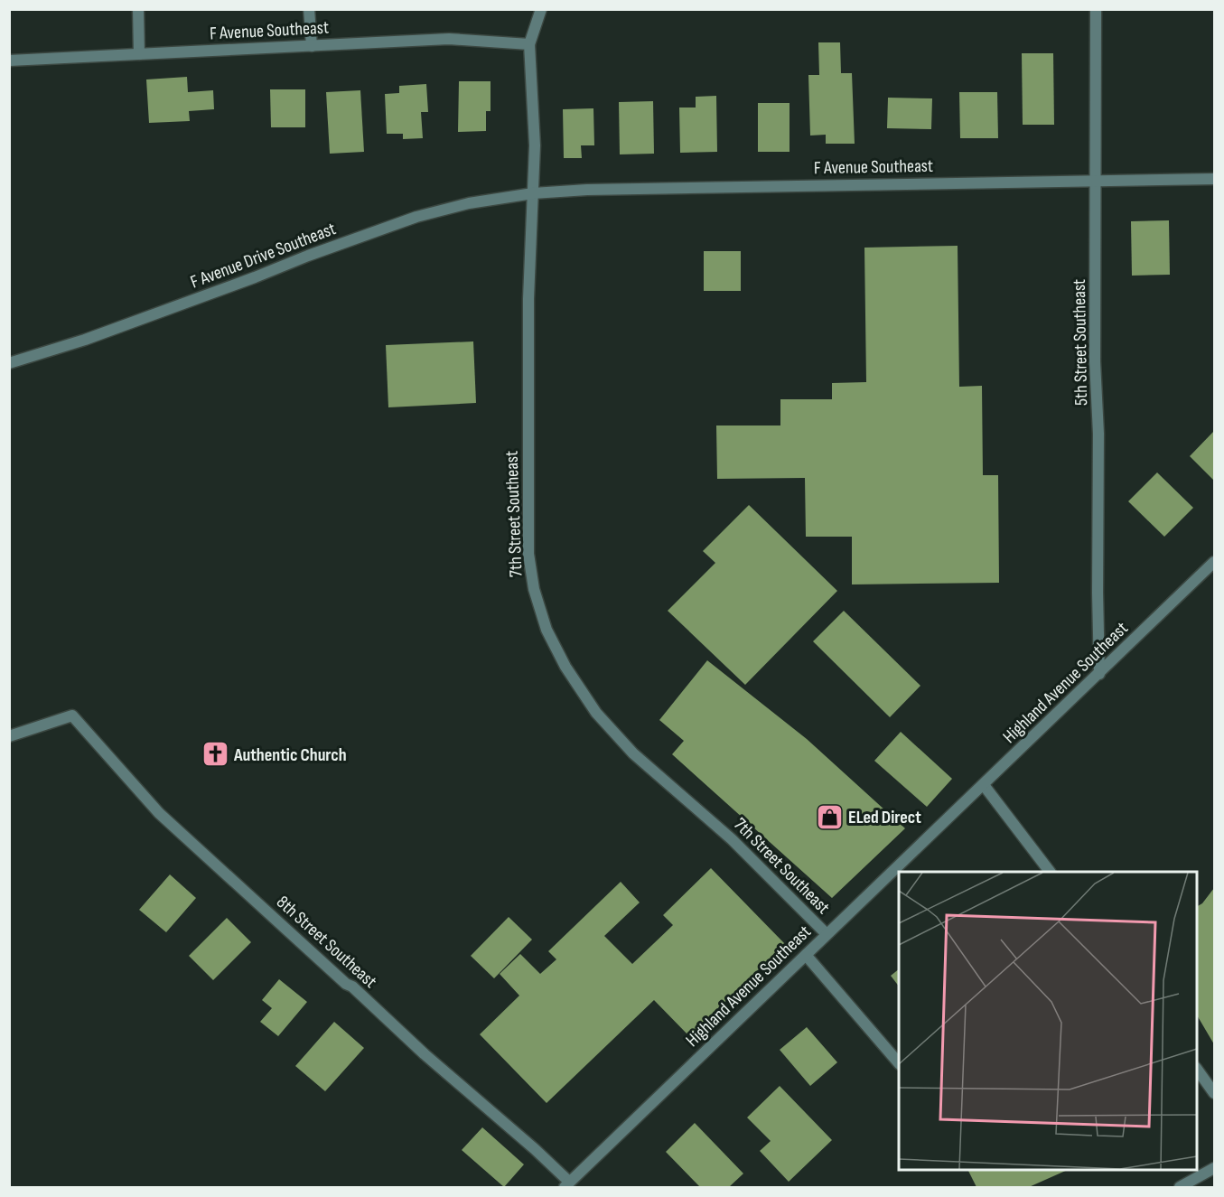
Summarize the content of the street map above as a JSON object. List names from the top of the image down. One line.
{"streets":{"street":["F Avenue Southeast","F Avenue Drive Southeast","5th Street Southeast","7th Street Southeast","Highland Avenue Southeast","8th Street Southeast"]},"crossings":[["F Avenue Southeast","F Avenue Drive Southeast"],["F Avenue Southeast","5th Street Southeast"],["F Avenue Southeast","7th Street Southeast"],["F Avenue Drive Southeast","7th Street Southeast"],["5th Street Southeast","Highland Avenue Southeast"],["7th Street Southeast","Highland Avenue Southeast"],["Highland Avenue Southeast","8th Street Southeast"]],"places":{"church":["Authentic Church"],"shop":["ELed Direct"]}}
